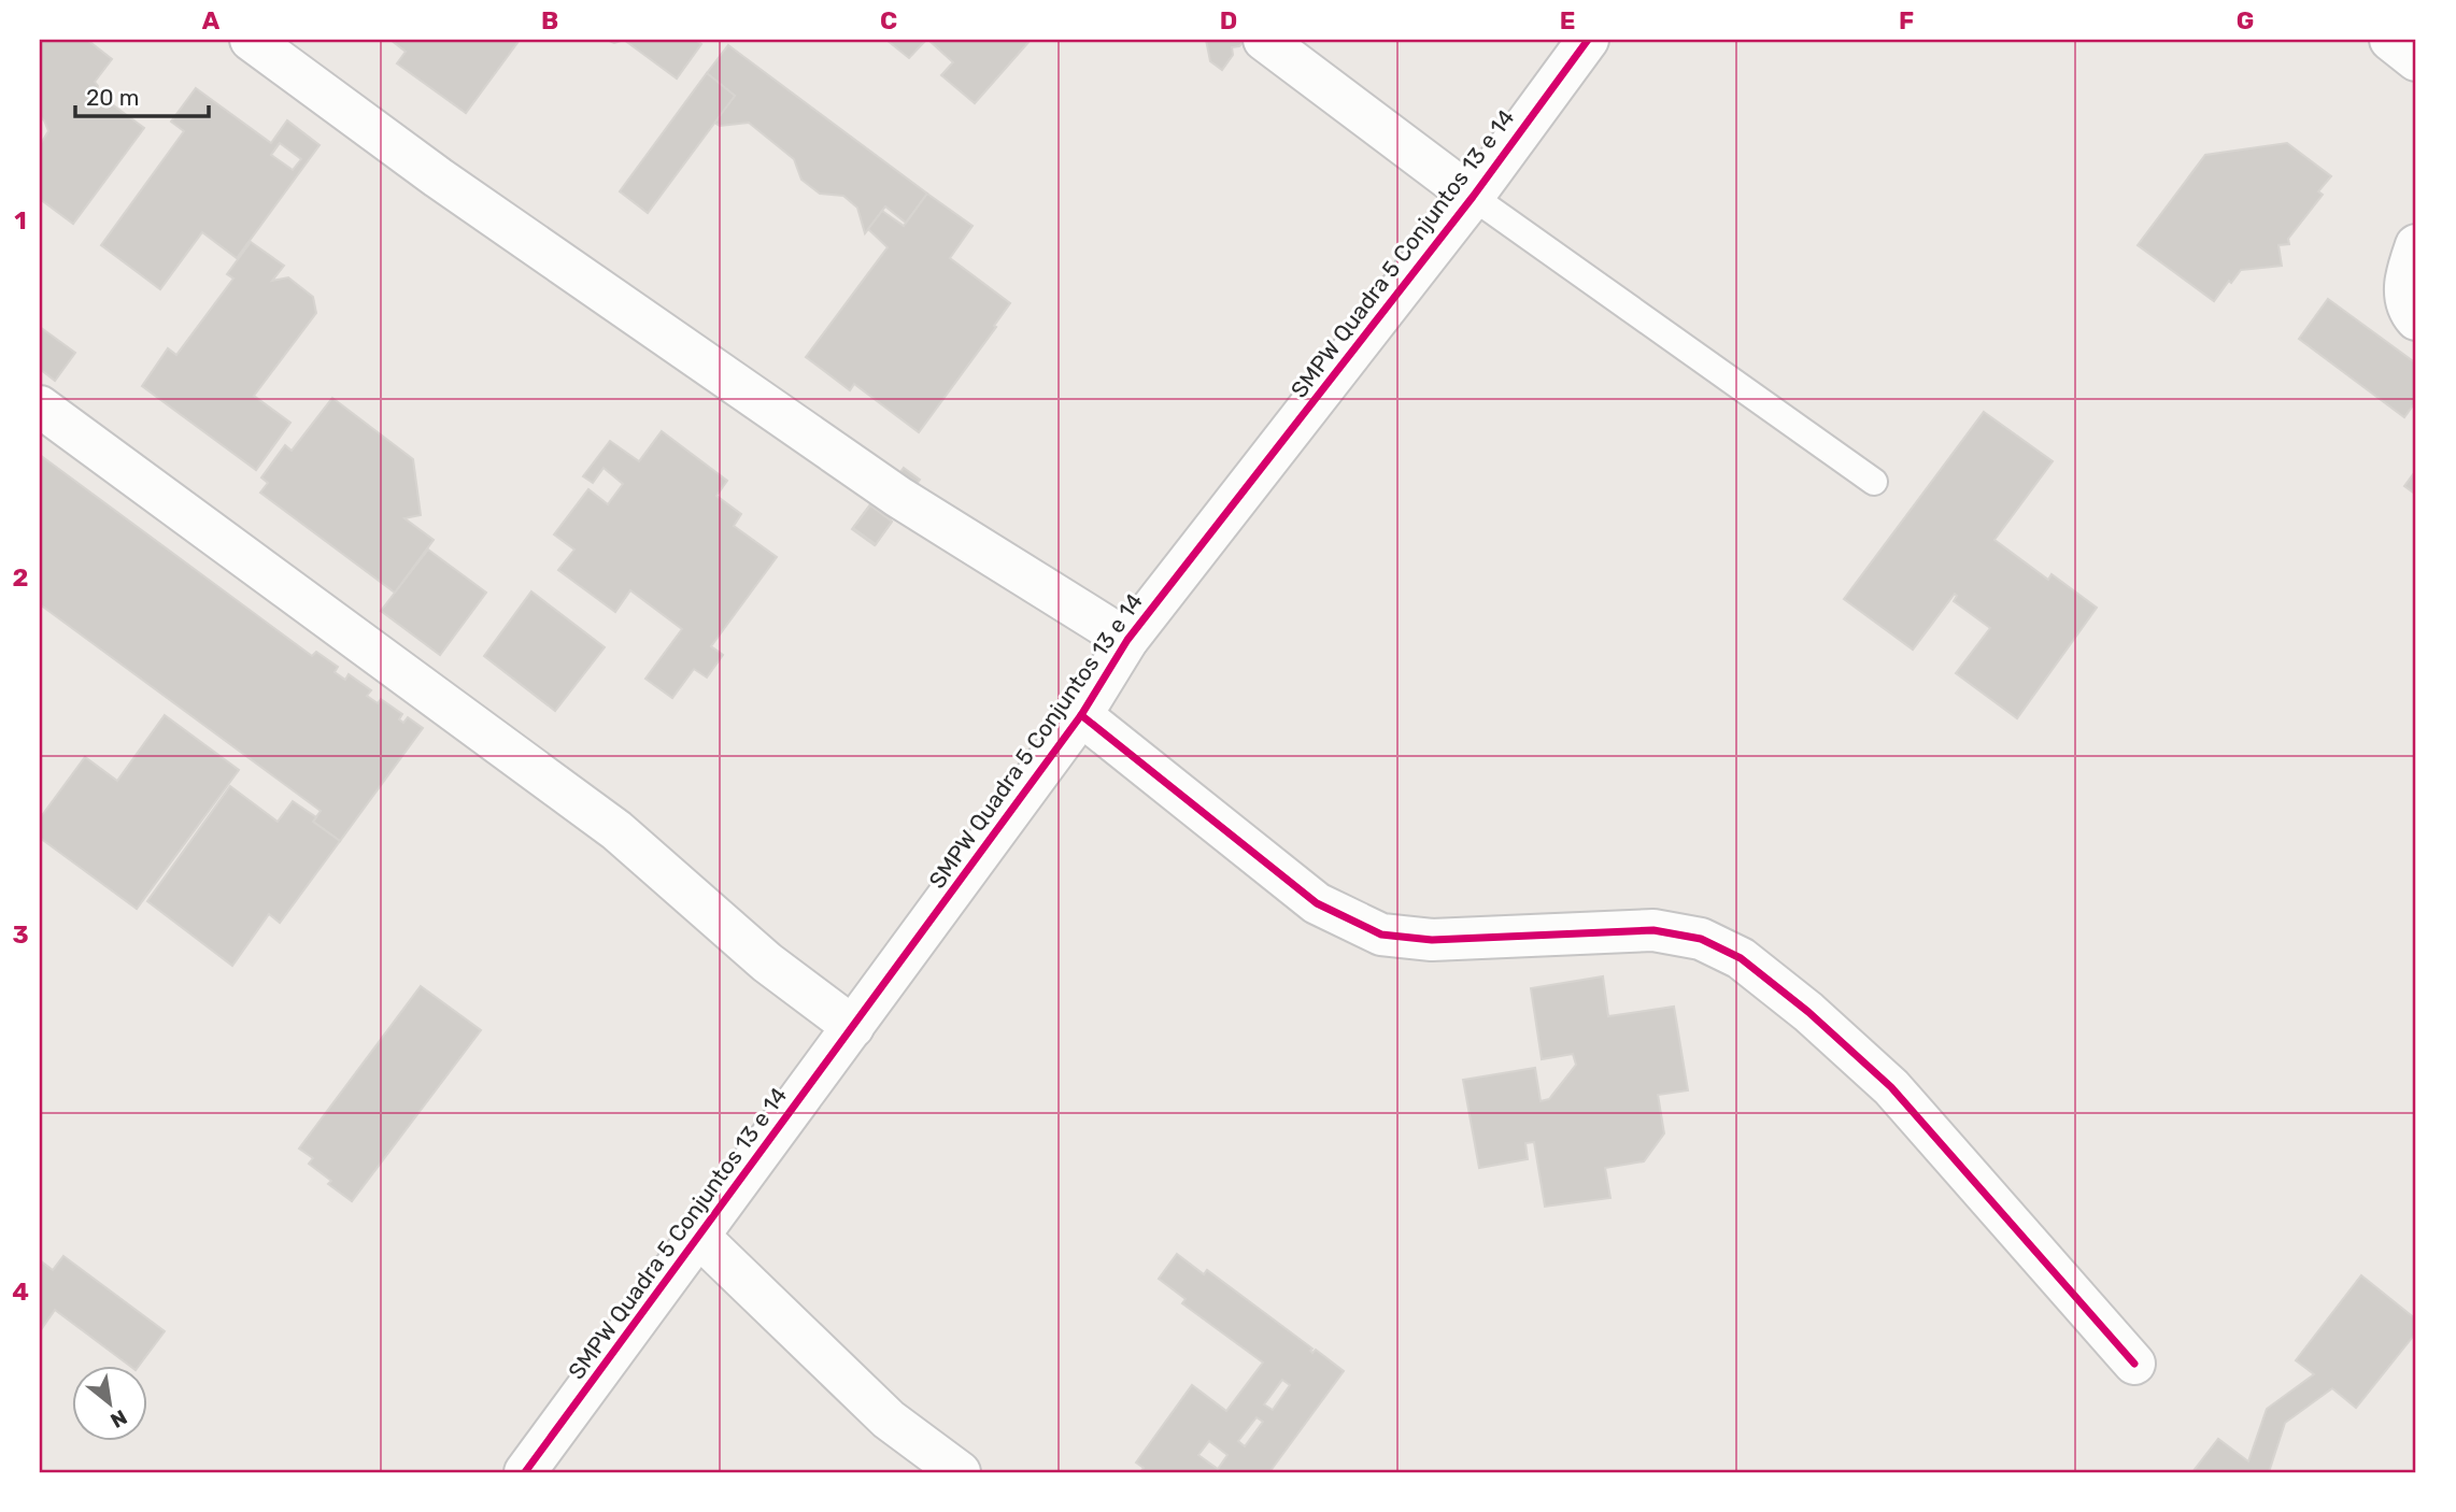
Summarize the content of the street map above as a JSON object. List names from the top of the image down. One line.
{"streets":{"street":["SMPW Quadra 5 Conjuntos 13 e 14"]},"scale_bar":"20 m","north":"bottom right","grid":{"columns":["A","B","C","D","E","F","G"],"rows":["1","2","3","4"]}}
